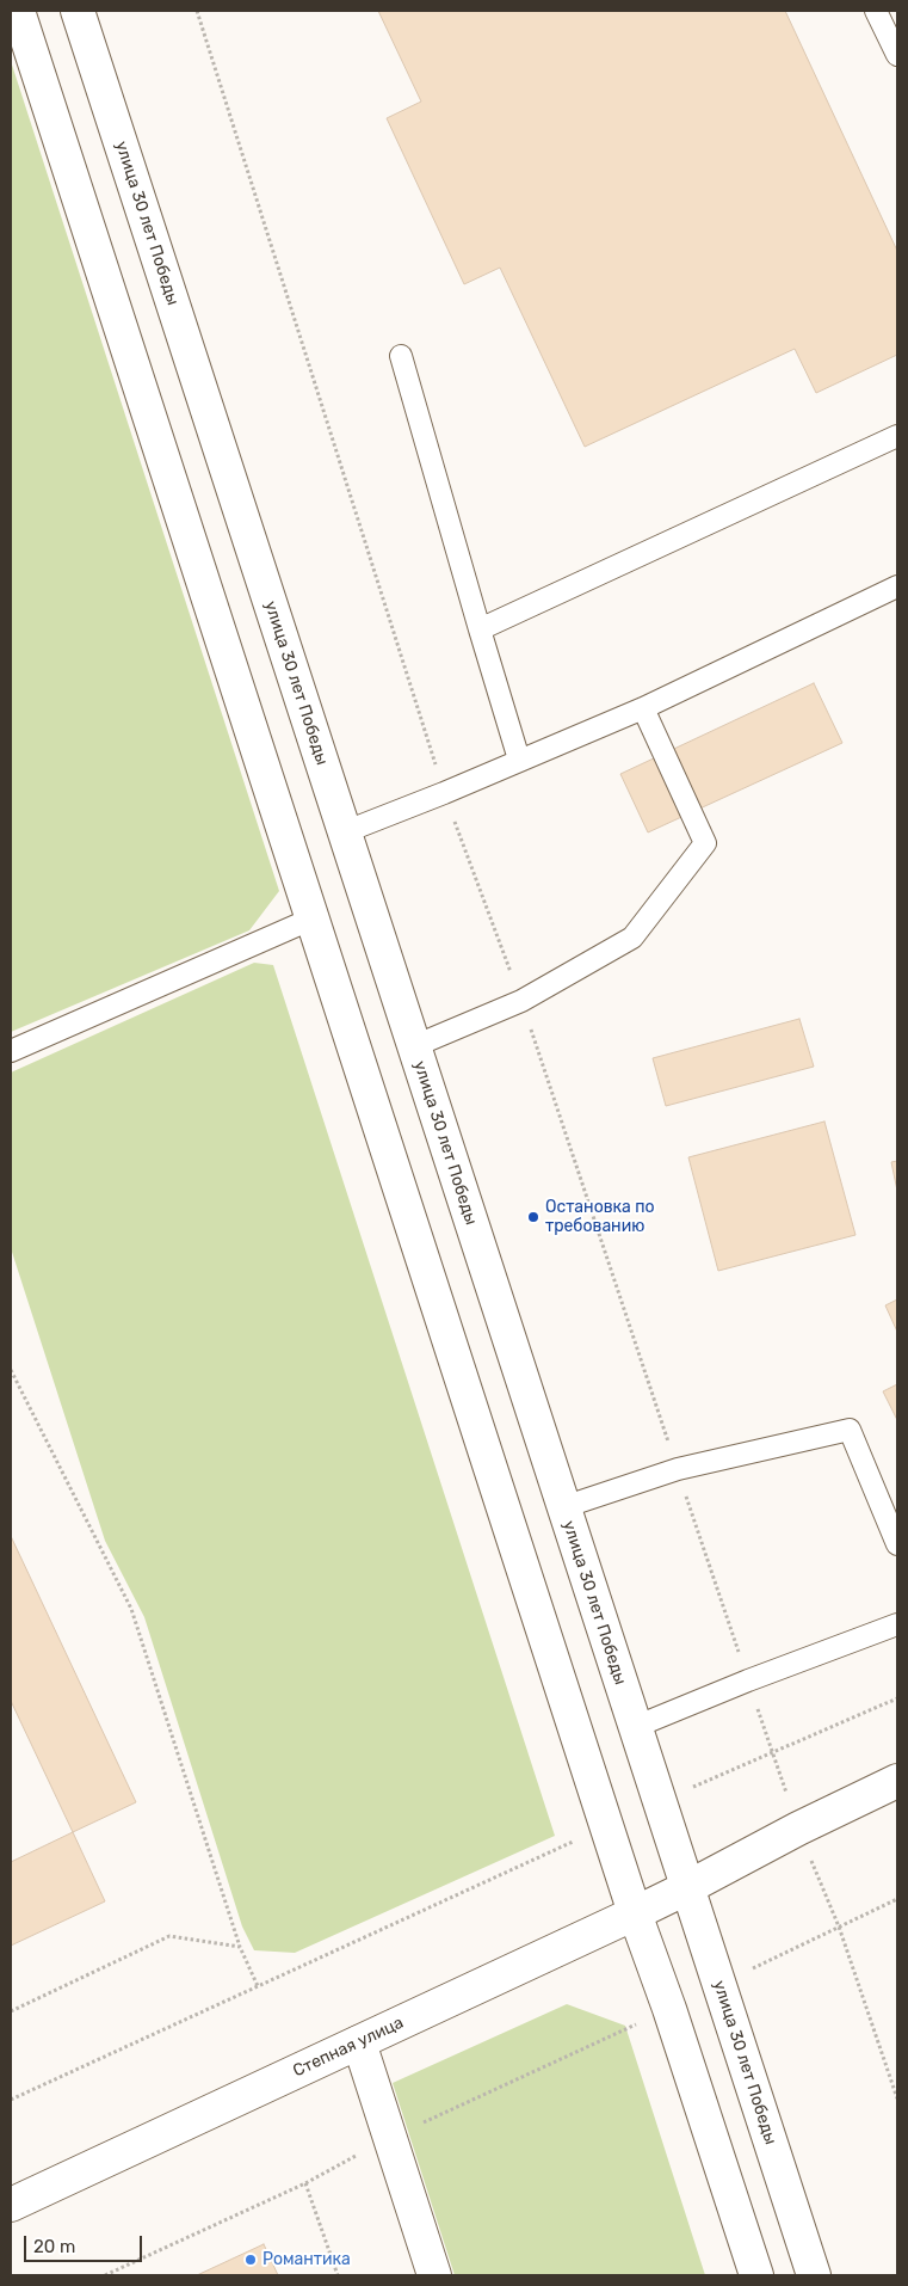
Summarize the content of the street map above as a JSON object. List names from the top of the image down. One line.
{"streets":{"main road":["улица 30 лет Победы","Степная улица"]},"crossings":[["улица 30 лет Победы","Степная улица"]],"places":["Остановка по требованию","Романтика"],"scale_bar":"20 m"}
